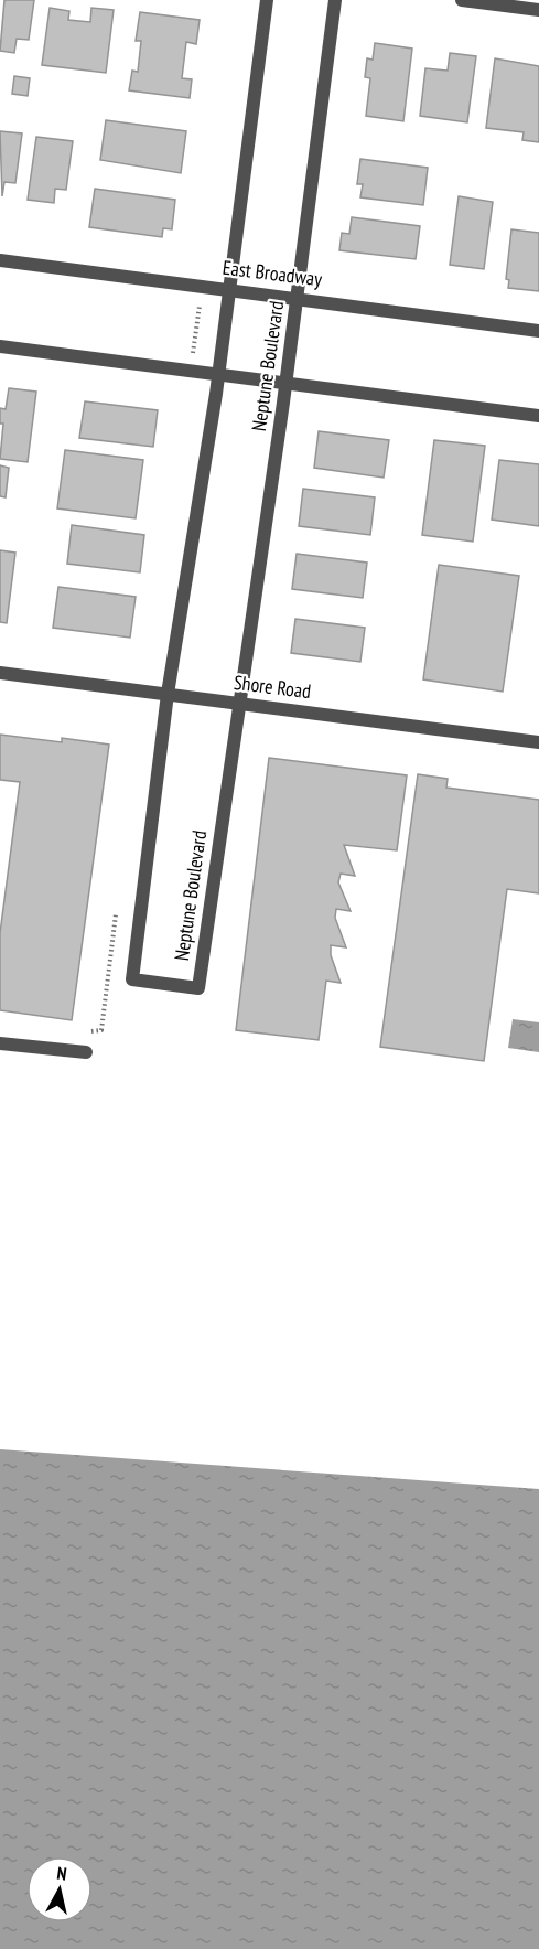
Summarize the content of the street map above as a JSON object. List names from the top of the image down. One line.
{"streets":{"street":["East Broadway","Neptune Boulevard","Shore Road"]},"crossings":[["East Broadway","Neptune Boulevard"],["Neptune Boulevard","Shore Road"]],"north":"top"}
